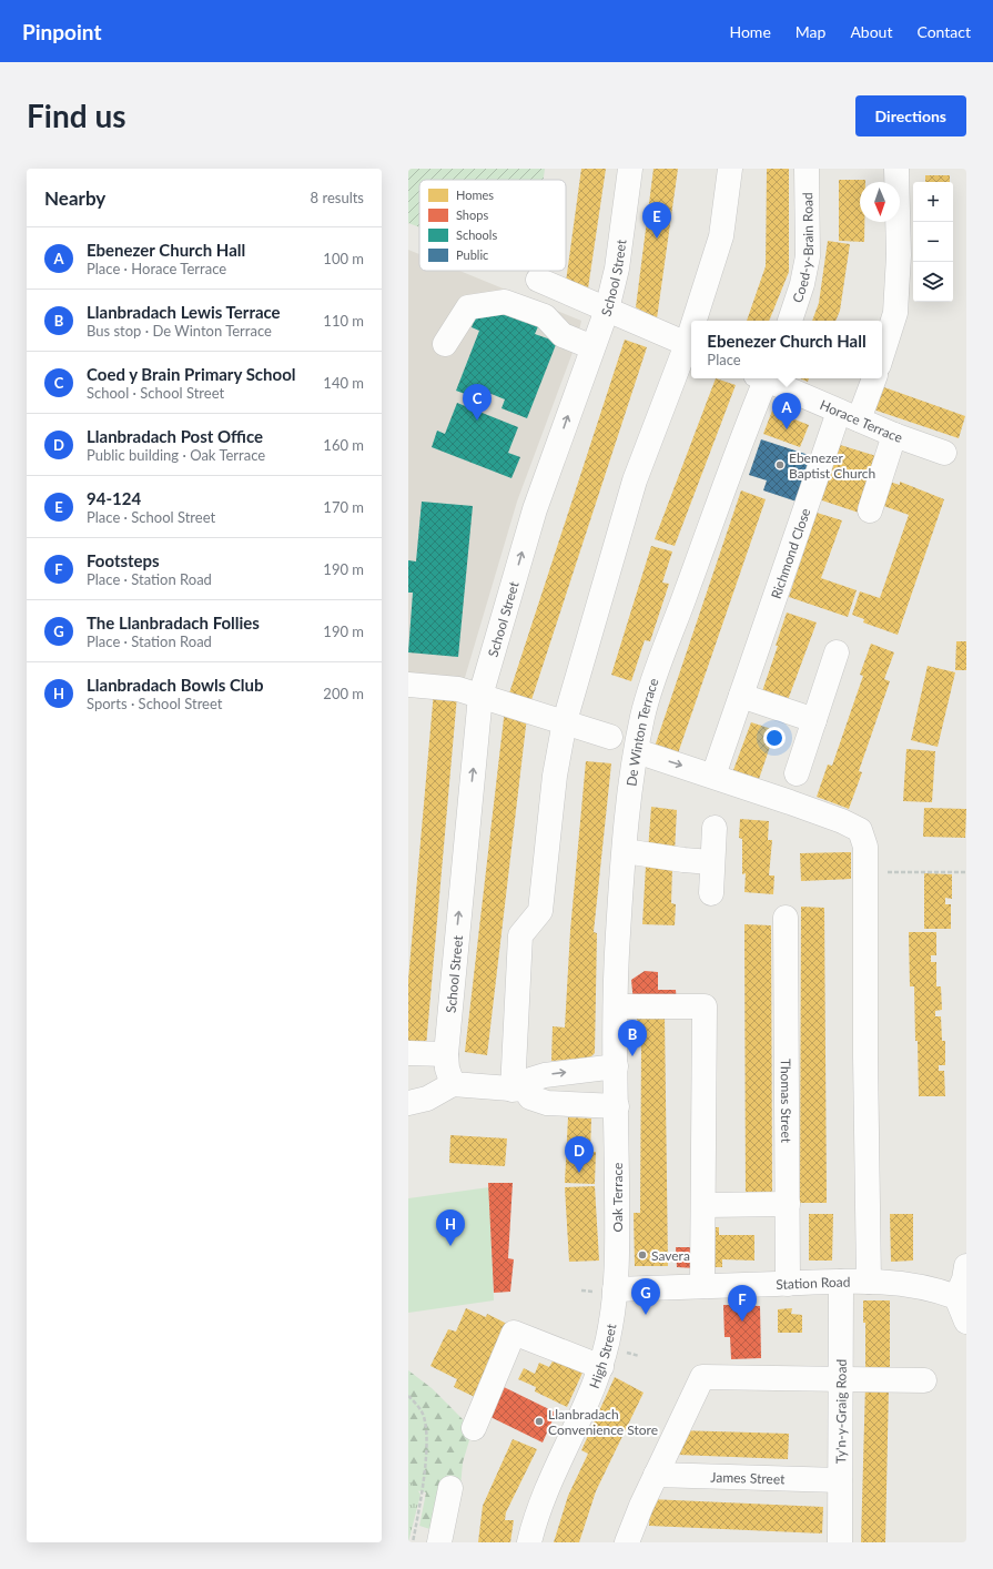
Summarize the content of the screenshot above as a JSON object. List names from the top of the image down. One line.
{"streets":{"street":["Coed-y-Brain Road","School Street","Horace Terrace","Richmond Close","De Winton Terrace","Thomas Street","Oak Terrace","Station Road","High Street","Ty'n-y-Graig Road","James Street"]},"crossings":[["Horace Terrace","Richmond Close"],["De Winton Terrace","Oak Terrace"],["Thomas Street","Station Road"],["Oak Terrace","Station Road"],["Oak Terrace","High Street"],["Station Road","High Street"],["Station Road","Ty'n-y-Graig Road"],["Ty'n-y-Graig Road","James Street"]],"places":["Ebenezer Baptist Church","Savera","Llanbradach Convenience Store"],"legend":["Homes","Shops","Schools","Public"],"north":"bottom","page":{"header":"Pinpoint","nav":["Home","Map","About","Contact"],"buttons":"Directions","title":"Find us","heading":["Nearby","8 results"],"map_buttons":["+","−"],"pins":["E","C","A","B","D","H","G","F"],"list":[{"mark":"A","name":"Ebenezer Church Hall","note":"Place · Horace Terrace","value":"100 m"},{"mark":"B","name":"Llanbradach Lewis Terrace","note":"Bus stop · De Winton Terrace","value":"110 m"},{"mark":"C","name":"Coed y Brain Primary School","note":"School · School Street","value":"140 m"},{"mark":"D","name":"Llanbradach Post Office","note":"Public building · Oak Terrace","value":"160 m"},{"mark":"E","name":"94-124","note":"Place · School Street","value":"170 m"},{"mark":"F","name":"Footsteps","note":"Place · Station Road","value":"190 m"},{"mark":"G","name":"The Llanbradach Follies","note":"Place · Station Road","value":"190 m"},{"mark":"H","name":"Llanbradach Bowls Club","note":"Sports · School Street","value":"200 m"}],"popup":["Ebenezer Church Hall","Place"]}}
